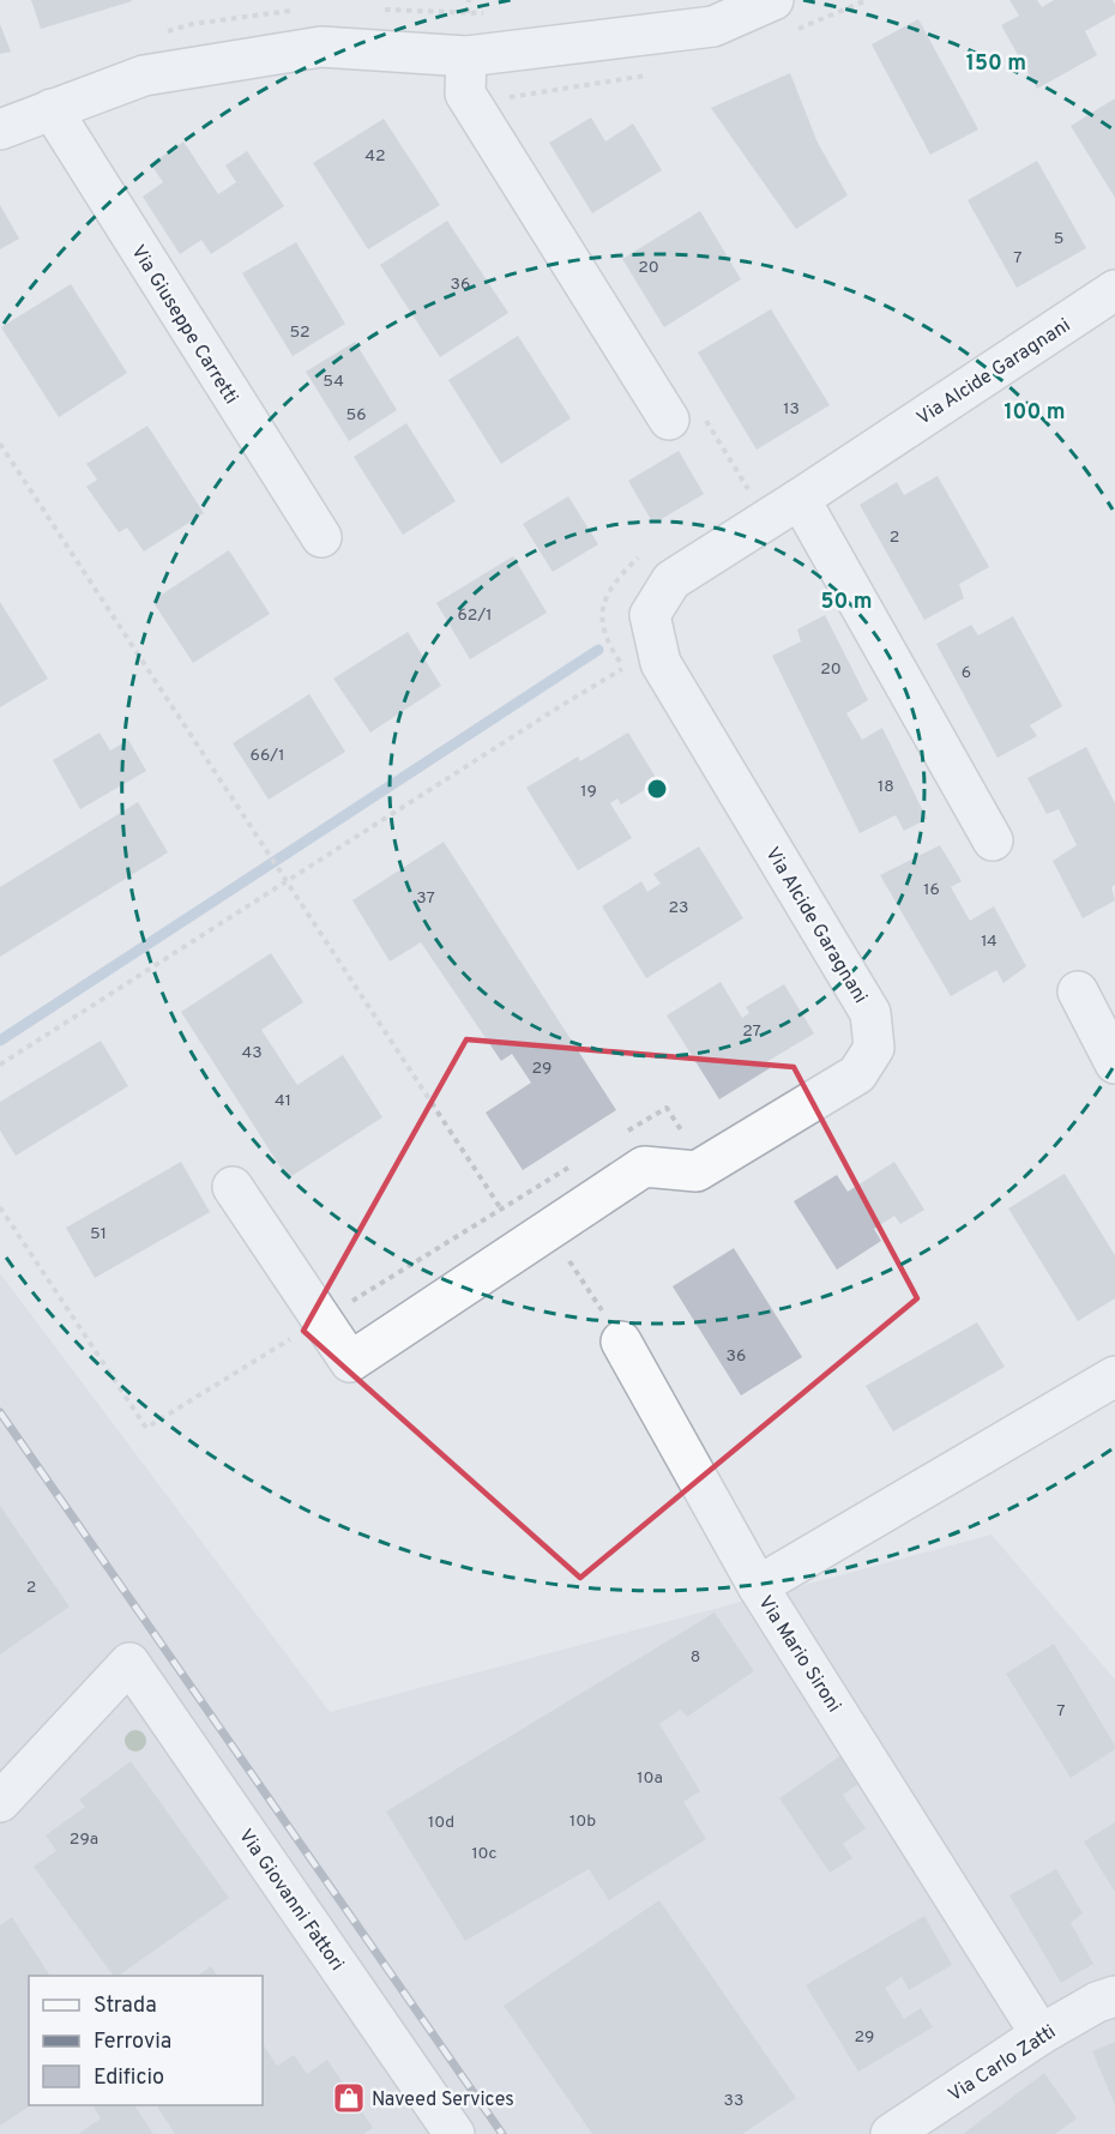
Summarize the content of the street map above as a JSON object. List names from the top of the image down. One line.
{"streets":{"street":["Via Giuseppe Carretti","Via Alcide Garagnani","Via Mario Sironi","Via Giovanni Fattori","Via Carlo Zatti"]},"crossings":[["Via Mario Sironi","Via Carlo Zatti"]],"places":{"shop":["Naveed Services"]},"house_numbers":["42","5","7","20","36","52","54","13","56","2","62/1","20","6","66/1","18","19","16","37","23","14","27","43","29","41","51","36","2","8","7","10a","10b","10d","29a","10c","29","33"],"legend":["Strada","Ferrovia","Edificio"],"rings":["150 m","100 m","50 m"]}
